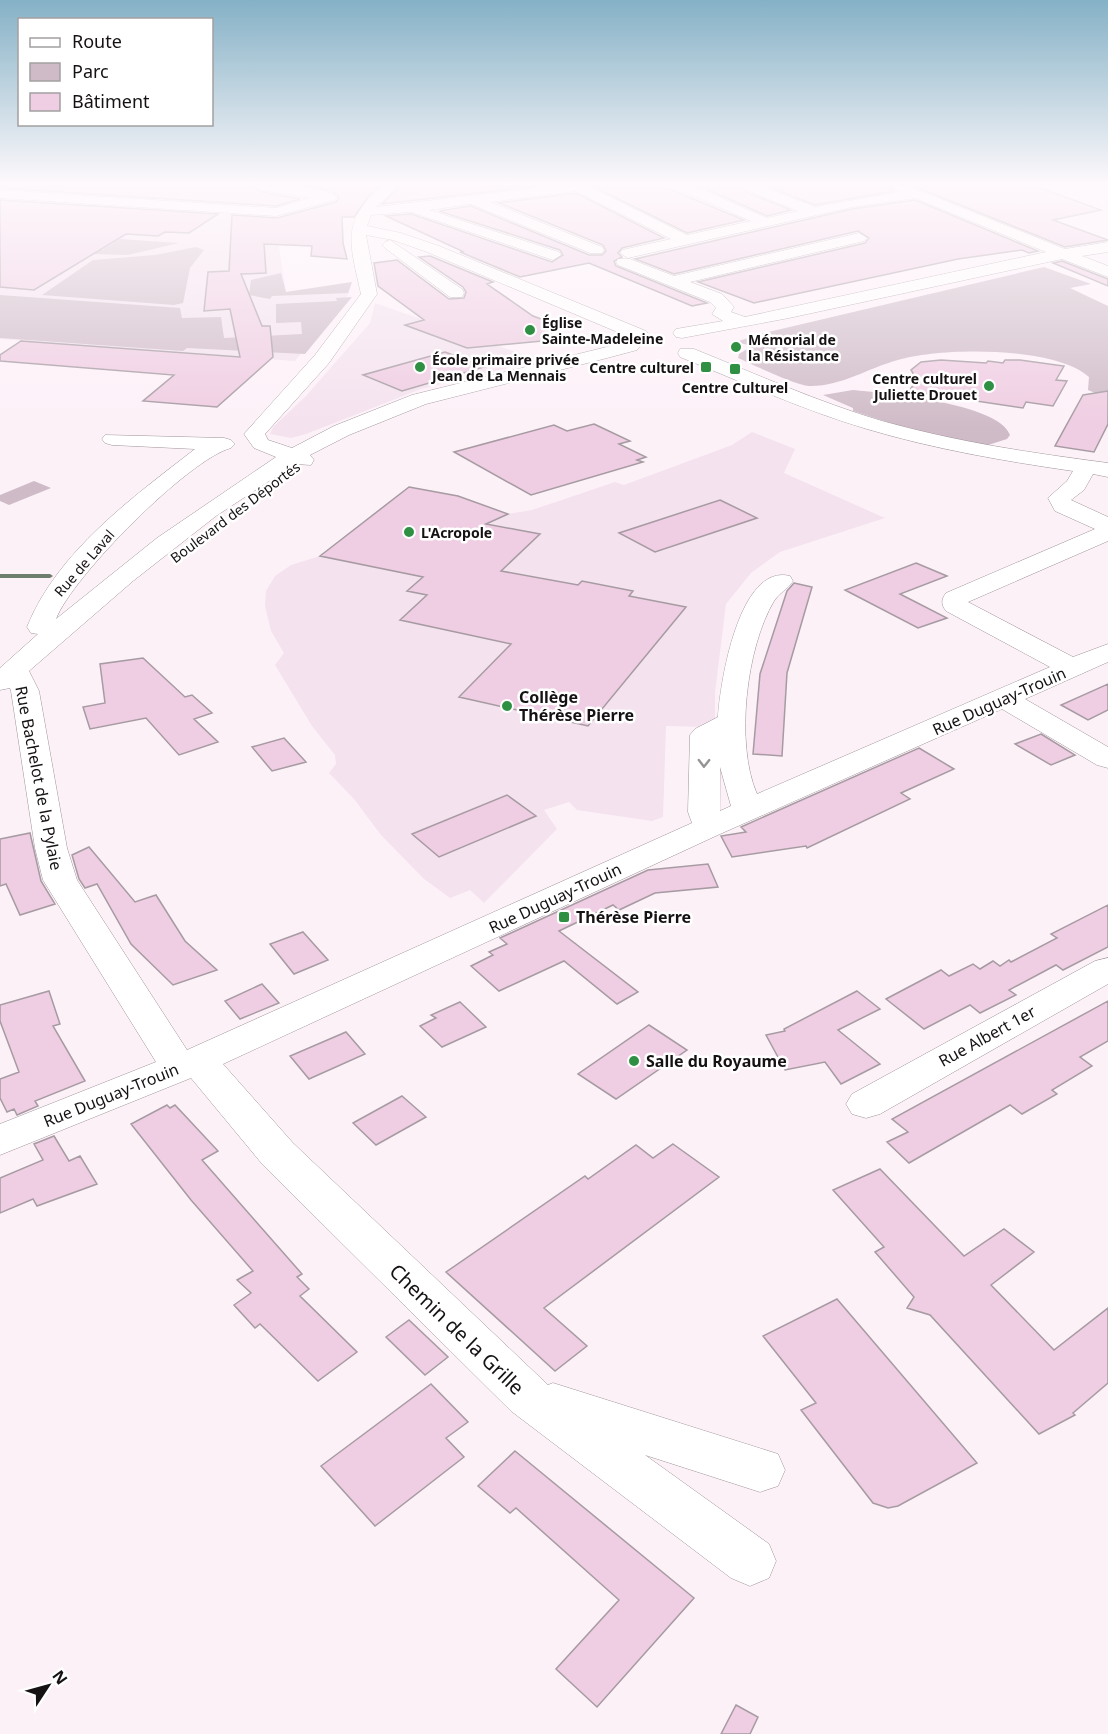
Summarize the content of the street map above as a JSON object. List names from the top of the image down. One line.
{"streets":{"street":["Boulevard des Déportés","Rue de Laval","Rue Duguay-Trouin","Rue Bachelot de la Pylaie","Rue Albert 1er","Chemin de la Grille"]},"crossings":[["Boulevard des Déportés","Rue de Laval"],["Boulevard des Déportés","Rue Bachelot de la Pylaie"],["Rue Duguay-Trouin","Rue Bachelot de la Pylaie"],["Rue Duguay-Trouin","Chemin de la Grille"],["Rue Bachelot de la Pylaie","Chemin de la Grille"]],"places":{"other":["Église Sainte-Madeleine","Mémorial de la Résistance","École primaire privée Jean de La Mennais","Centre culturel Juliette Drouet","L'Acropole","Collège Thérèse Pierre","Salle du Royaume"],"transit":["Centre culturel","Centre Culturel","Thérèse Pierre"]},"legend":["Route","Parc","Bâtiment"],"north":"top right"}
